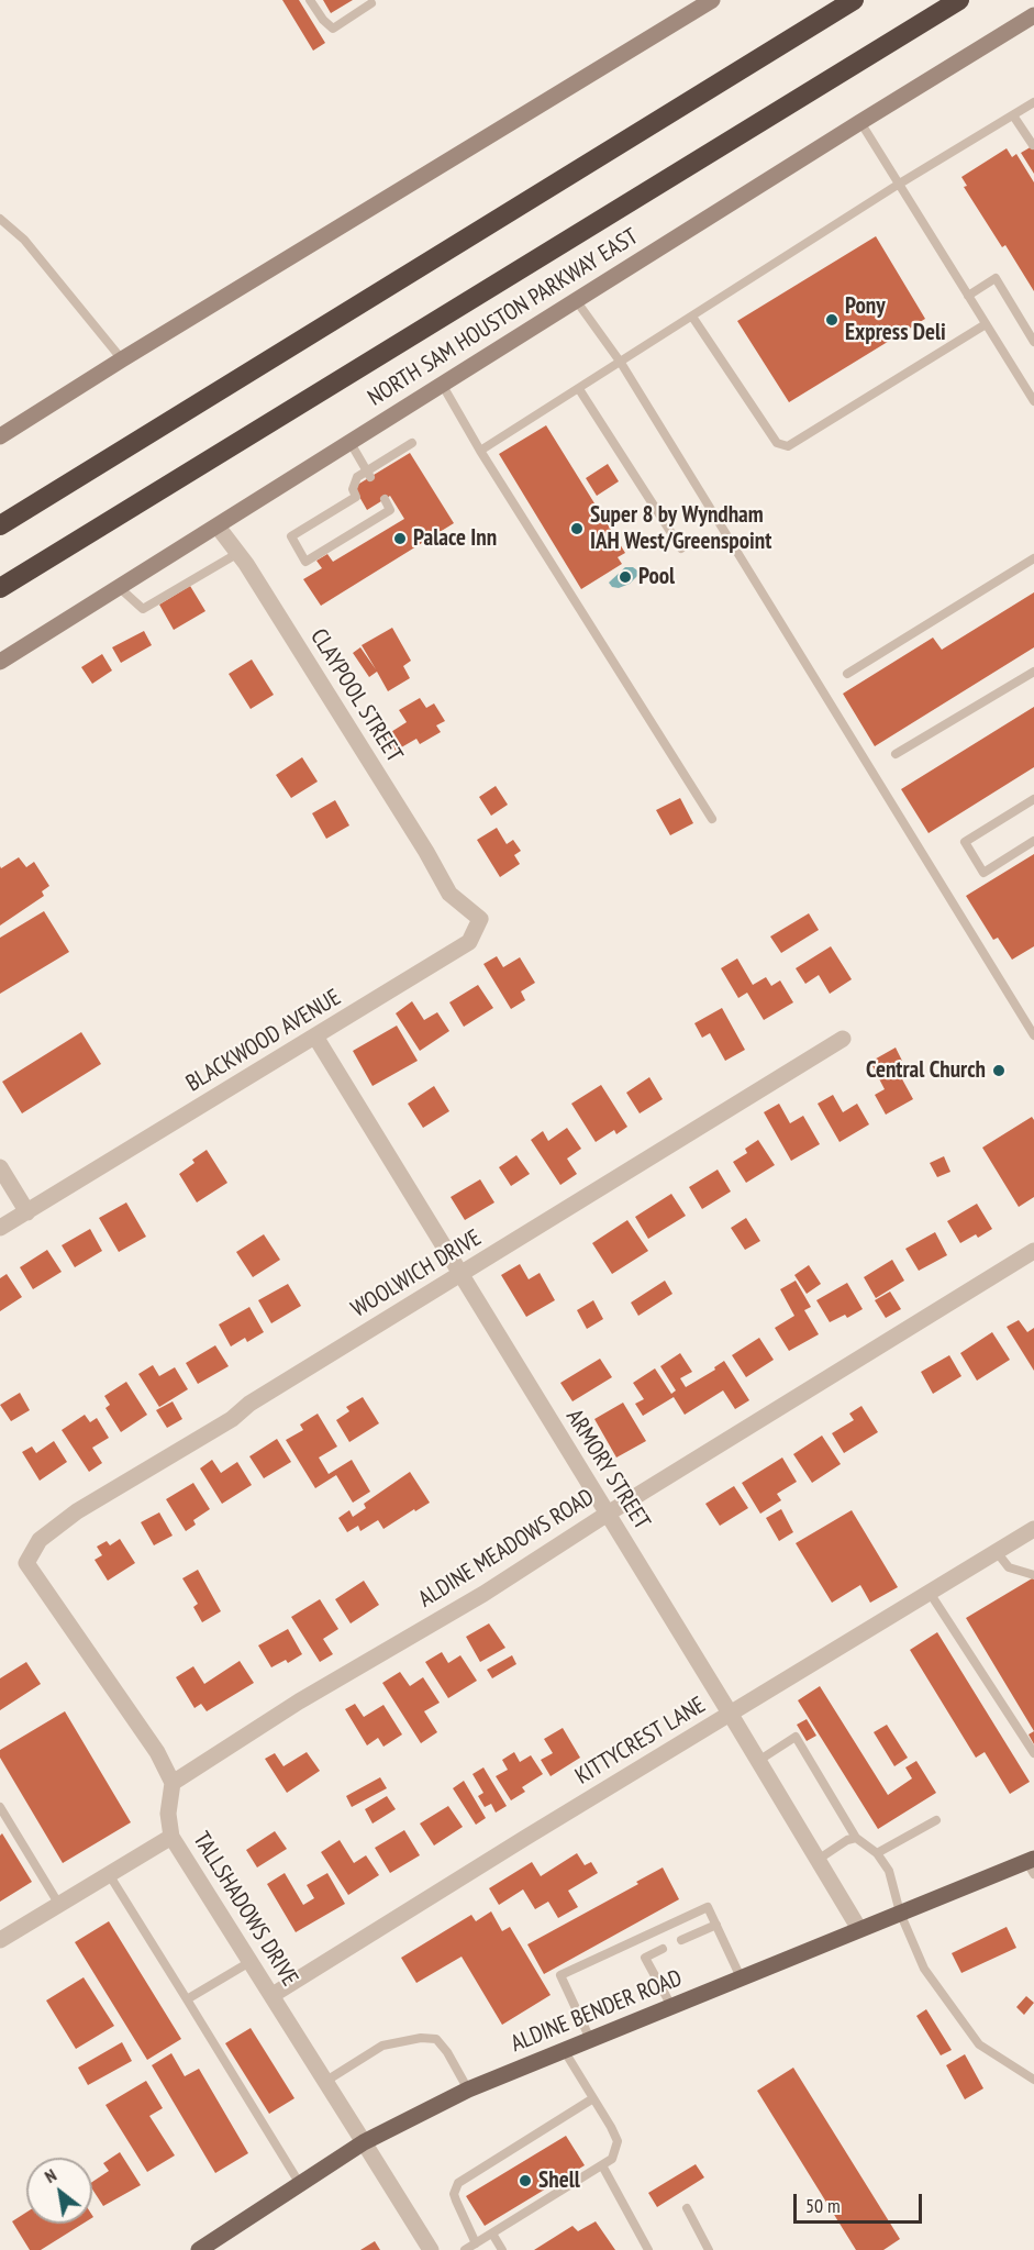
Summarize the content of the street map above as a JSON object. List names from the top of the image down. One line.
{"streets":{"highway":["NORTH SAM HOUSTON PARKWAY EAST"],"main road":["ALDINE BENDER ROAD"],"street":["CLAYPOOL STREET","BLACKWOOD AVENUE","WOOLWICH DRIVE","ARMORY STREET","ALDINE MEADOWS ROAD","KITTYCREST LANE","TALLSHADOWS DRIVE"]},"crossings":[["NORTH SAM HOUSTON PARKWAY EAST","CLAYPOOL STREET"],["CLAYPOOL STREET","BLACKWOOD AVENUE"],["BLACKWOOD AVENUE","ARMORY STREET"],["WOOLWICH DRIVE","ARMORY STREET"],["WOOLWICH DRIVE","ALDINE MEADOWS ROAD"],["WOOLWICH DRIVE","TALLSHADOWS DRIVE"],["ARMORY STREET","ALDINE MEADOWS ROAD"],["ARMORY STREET","KITTYCREST LANE"],["ARMORY STREET","ALDINE BENDER ROAD"],["ALDINE MEADOWS ROAD","TALLSHADOWS DRIVE"],["KITTYCREST LANE","TALLSHADOWS DRIVE"],["TALLSHADOWS DRIVE","ALDINE BENDER ROAD"]],"places":["Pony Express Deli","Super 8 by Wyndham IAH West/Greenspoint","Palace Inn","Pool","Central Church","Shell"],"scale_bar":"50 m","north":"top left"}
